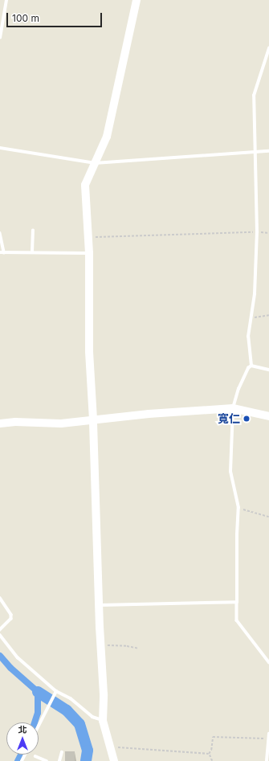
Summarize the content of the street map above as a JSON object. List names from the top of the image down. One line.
{"places":["寬仁"],"scale_bar":"100 m","north":"top"}
